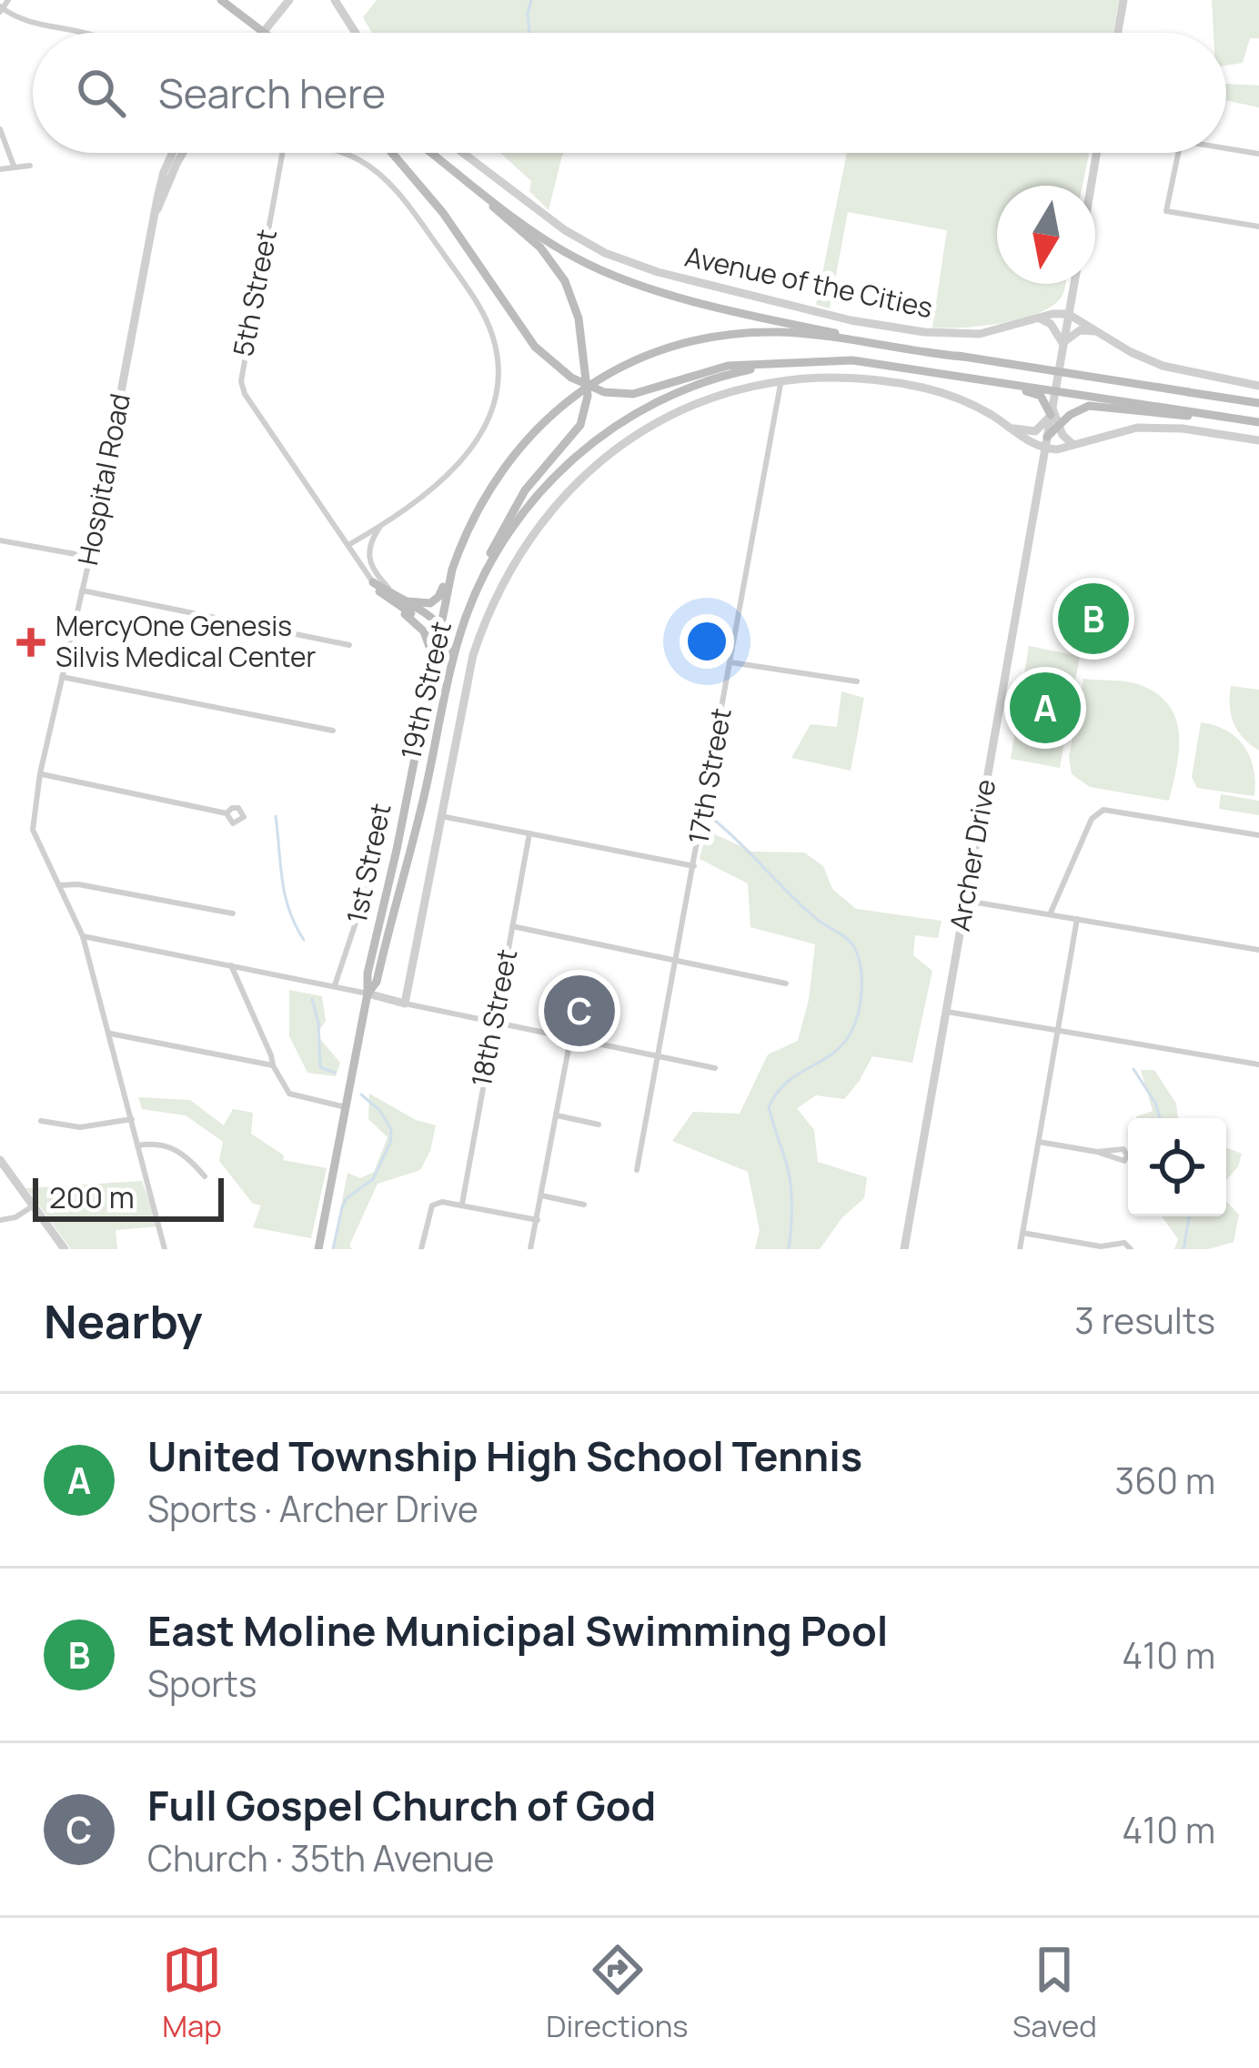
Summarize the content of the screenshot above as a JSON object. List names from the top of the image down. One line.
{"streets":{"main road":["Avenue of the Cities","19th Street","1st Street"],"street":["5th Street","Hospital Road","17th Street","Archer Drive","18th Street"]},"crossings":[["Avenue of the Cities","19th Street"],["Avenue of the Cities","Archer Drive"],["Avenue of the Cities","1st Street"],["19th Street","17th Street"],["19th Street","1st Street"]],"places":{"health":["MercyOne Genesis Silvis Medical Center"]},"scale_bar":"200 m","north":"bottom","page":{"search":"Search here","pins":["B","A","C"],"scale":"200 m","heading":["Nearby","3 results"],"list":[{"mark":"A","name":"United Township High School Tennis","note":"Sports · Archer Drive","value":"360 m"},{"mark":"B","name":"East Moline Municipal Swimming Pool","note":"Sports","value":"410 m"},{"mark":"C","name":"Full Gospel Church of God","note":"Church · 35th Avenue","value":"410 m"}],"nav":["Map","Directions","Saved"]}}
